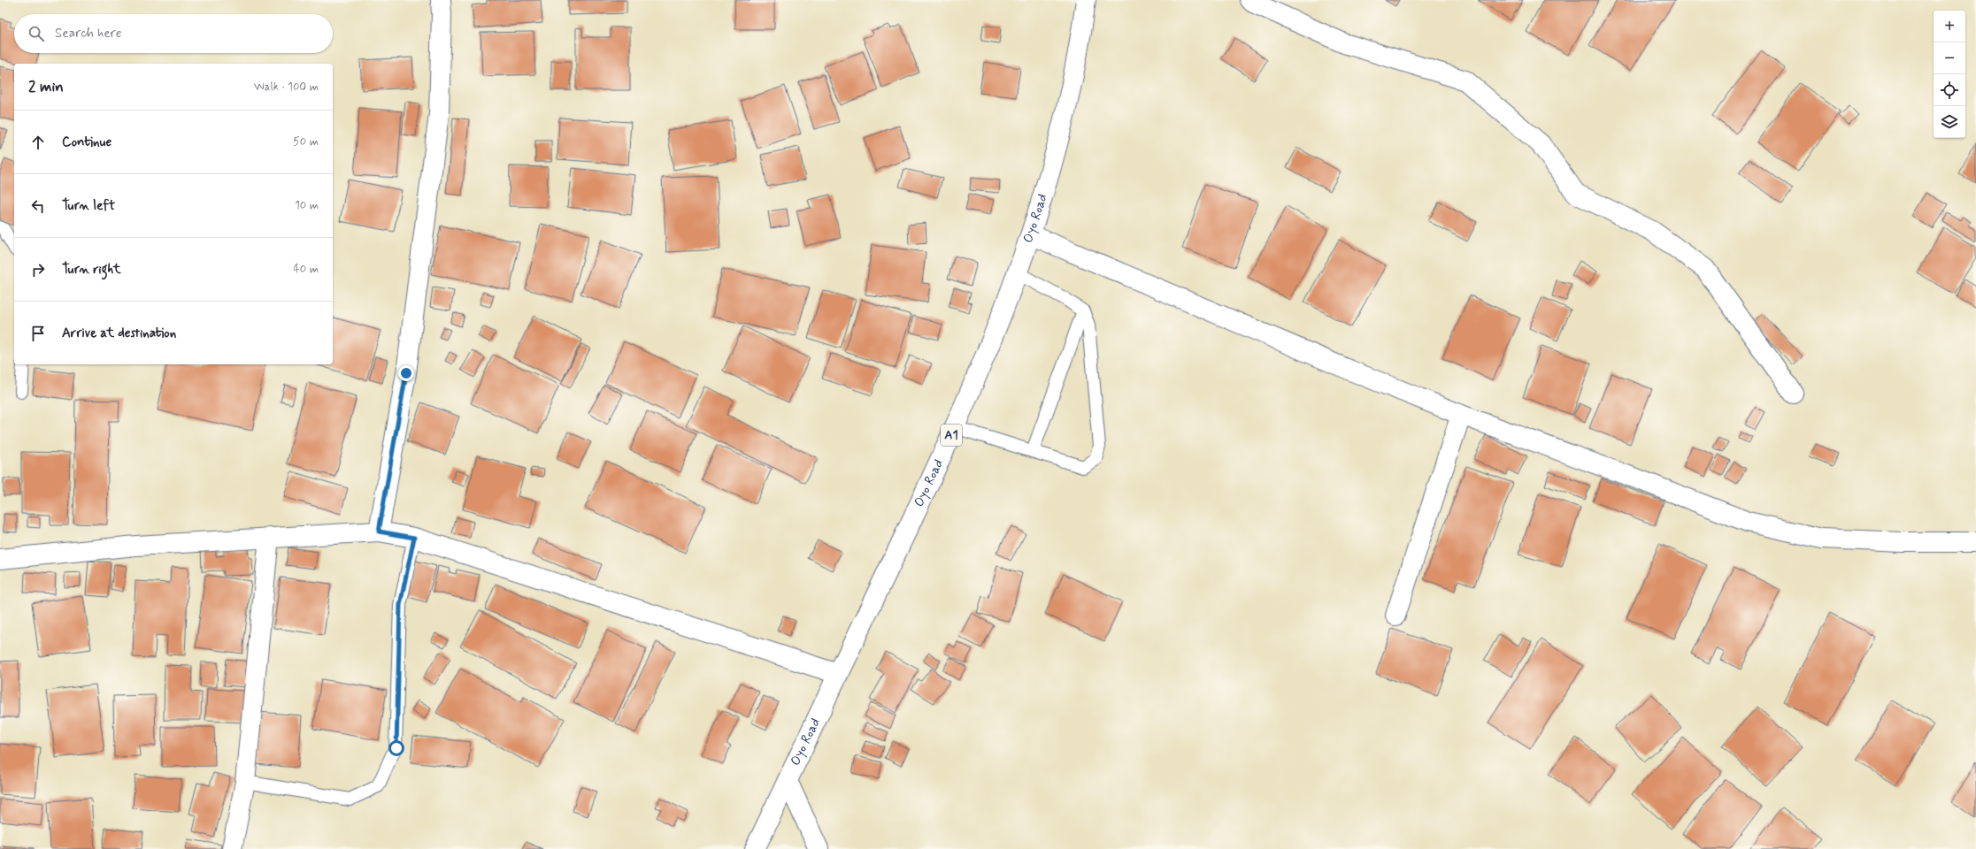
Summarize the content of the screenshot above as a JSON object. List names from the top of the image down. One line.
{"streets":{"main road":["Oyo Road","A1"]},"page":{"map_buttons":["+","−"],"search":"Search here","heading":["2 min","Walk · 100 m"],"list":[["Continue","50 m"],["Turn left","10 m"],["Turn right","40 m"],"Arrive at destination"]}}
